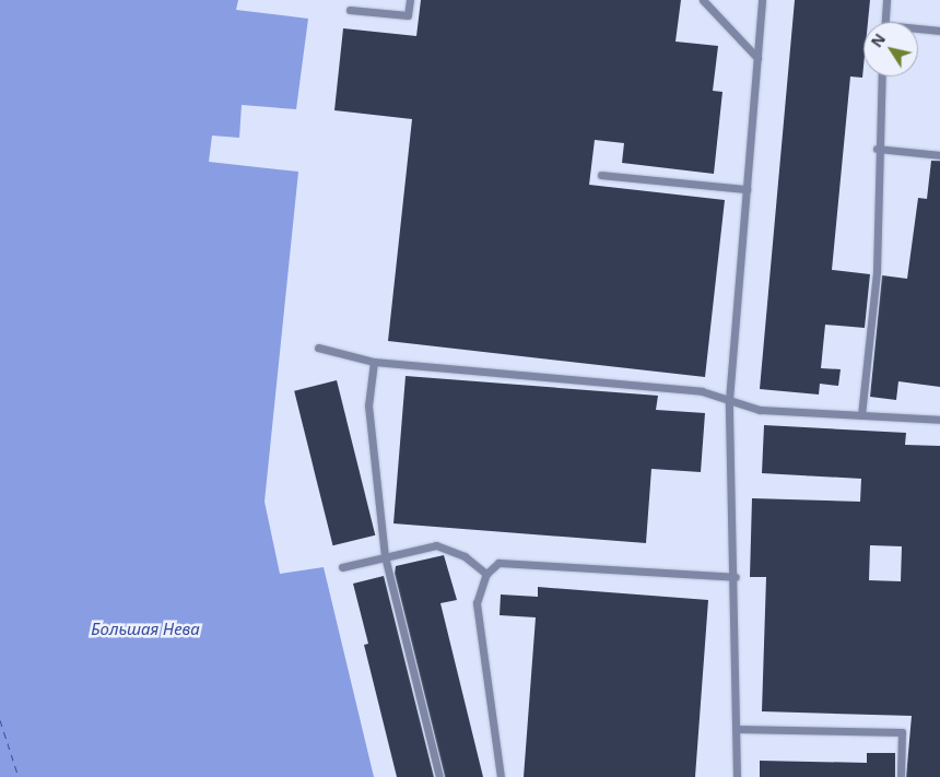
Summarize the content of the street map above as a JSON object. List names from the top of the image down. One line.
{"water":["Большая Нева"],"north":"top left"}
